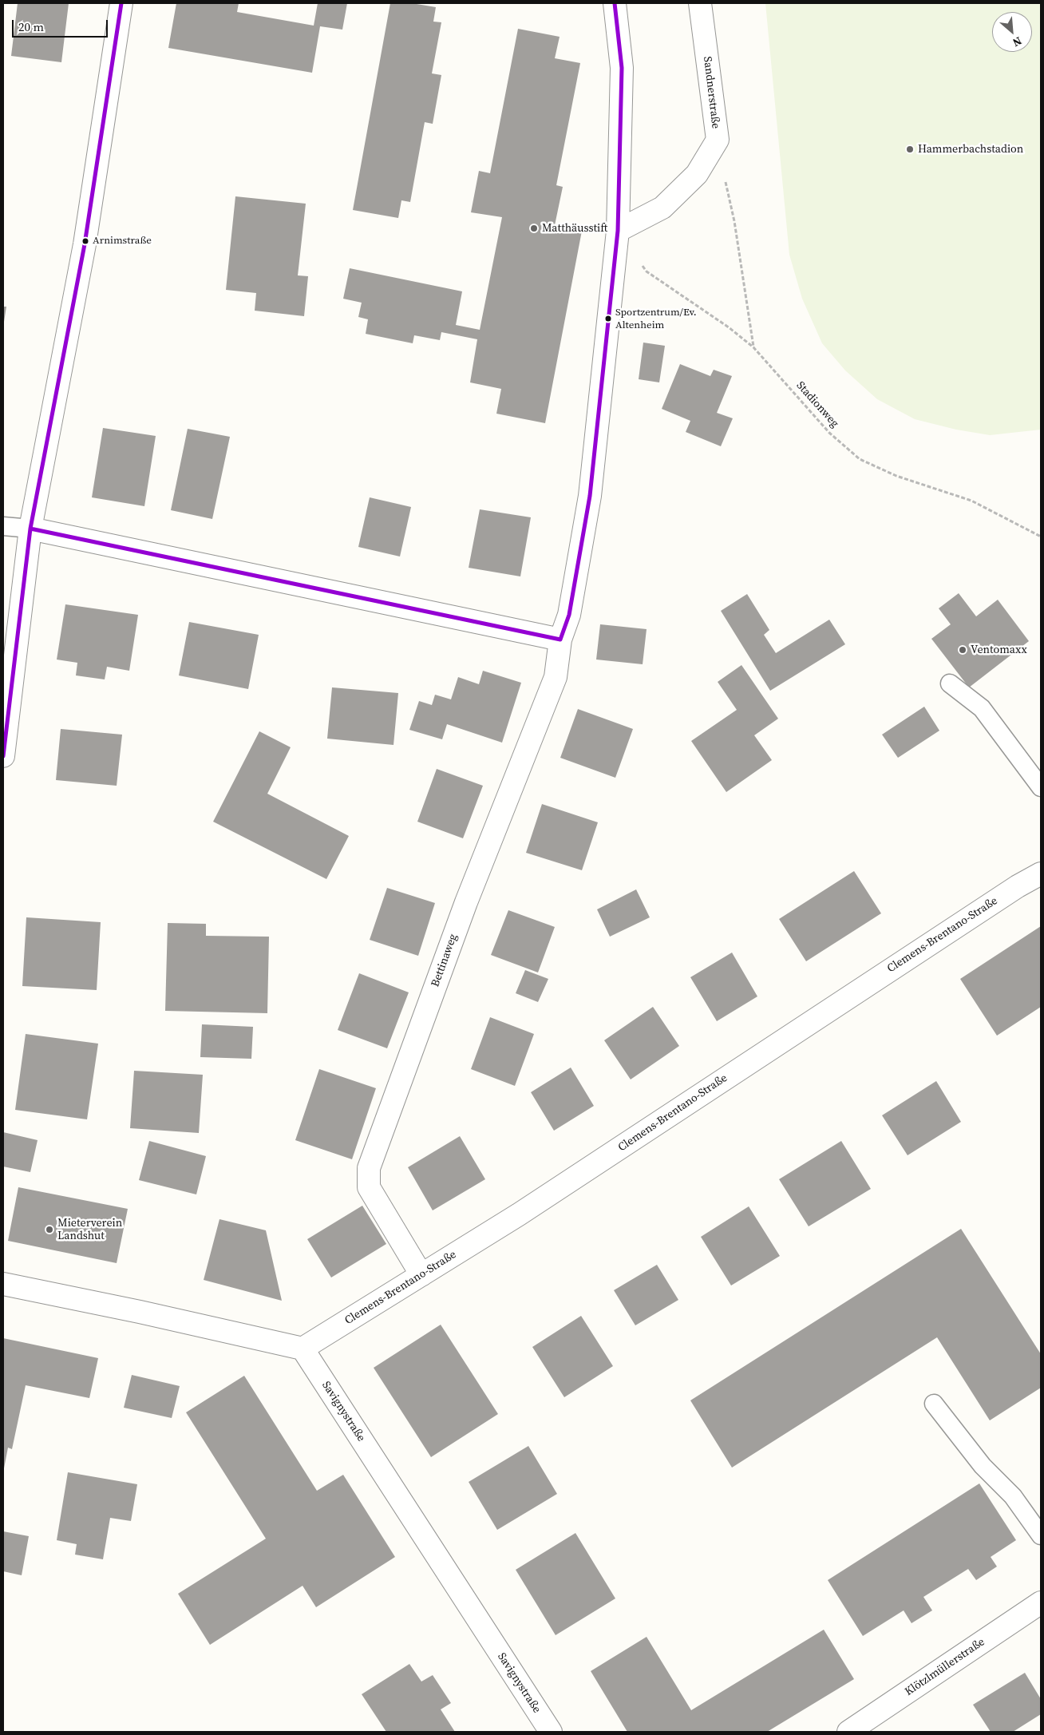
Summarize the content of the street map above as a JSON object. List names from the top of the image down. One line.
{"streets":{"street":["Sandnerstraße","Clemens-Brentano-Straße","Bettinaweg","Savignystraße","Klötzlmüllerstraße"],"path":["Stadionweg"]},"crossings":[["Sandnerstraße","Stadionweg"],["Clemens-Brentano-Straße","Bettinaweg"],["Clemens-Brentano-Straße","Savignystraße"]],"places":["Hammerbachstadion","Matthäusstift","Arnimstraße","Sportzentrum/Ev. Altenheim","Ventomaxx","Mieterverein Landshut"],"scale_bar":"20 m","north":"bottom right"}
